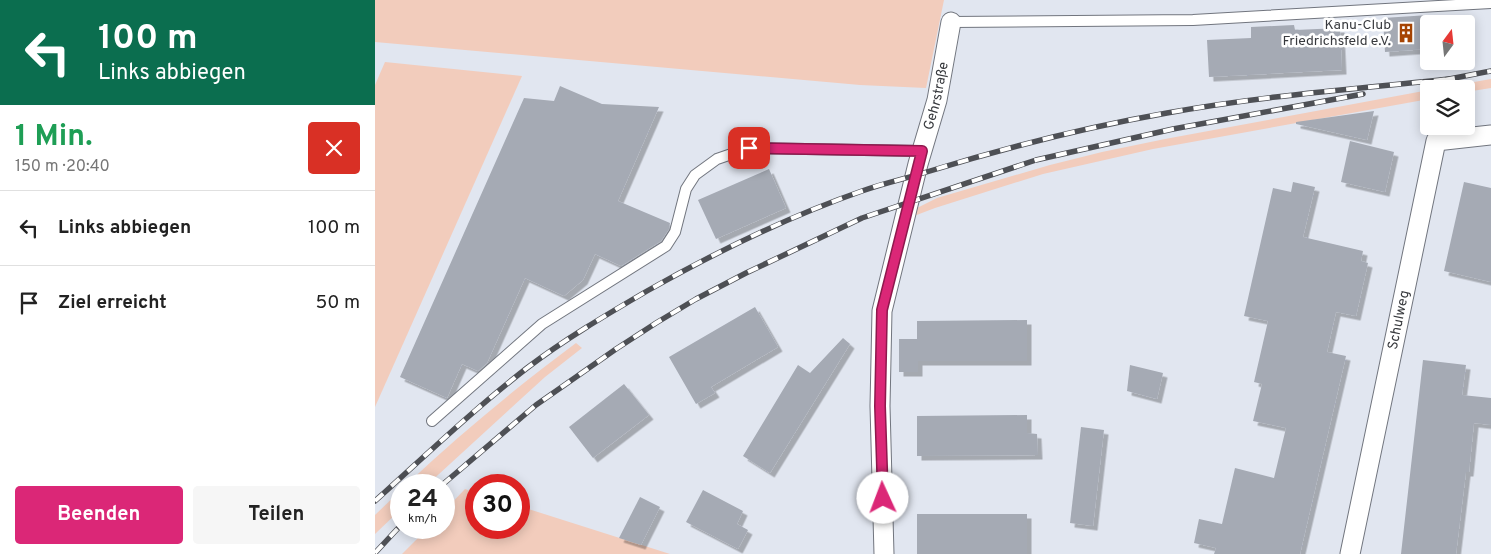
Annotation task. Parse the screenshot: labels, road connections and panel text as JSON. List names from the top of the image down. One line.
{"streets":{"street":["Gehrstraße","Schulweg"]},"places":{"building":["Kanu-Club Friedrichsfeld e.V."]},"north":"top","page":{"turn":["100 m","Links abbiegen"],"heading":["1 Min.","150 m · 20:40"],"list":[{"name":"Links abbiegen","value":"100 m"},{"name":"Ziel erreicht","value":"50 m"}],"speed":"24 km/h","limit":"30","buttons":["Beenden","Teilen"]}}
